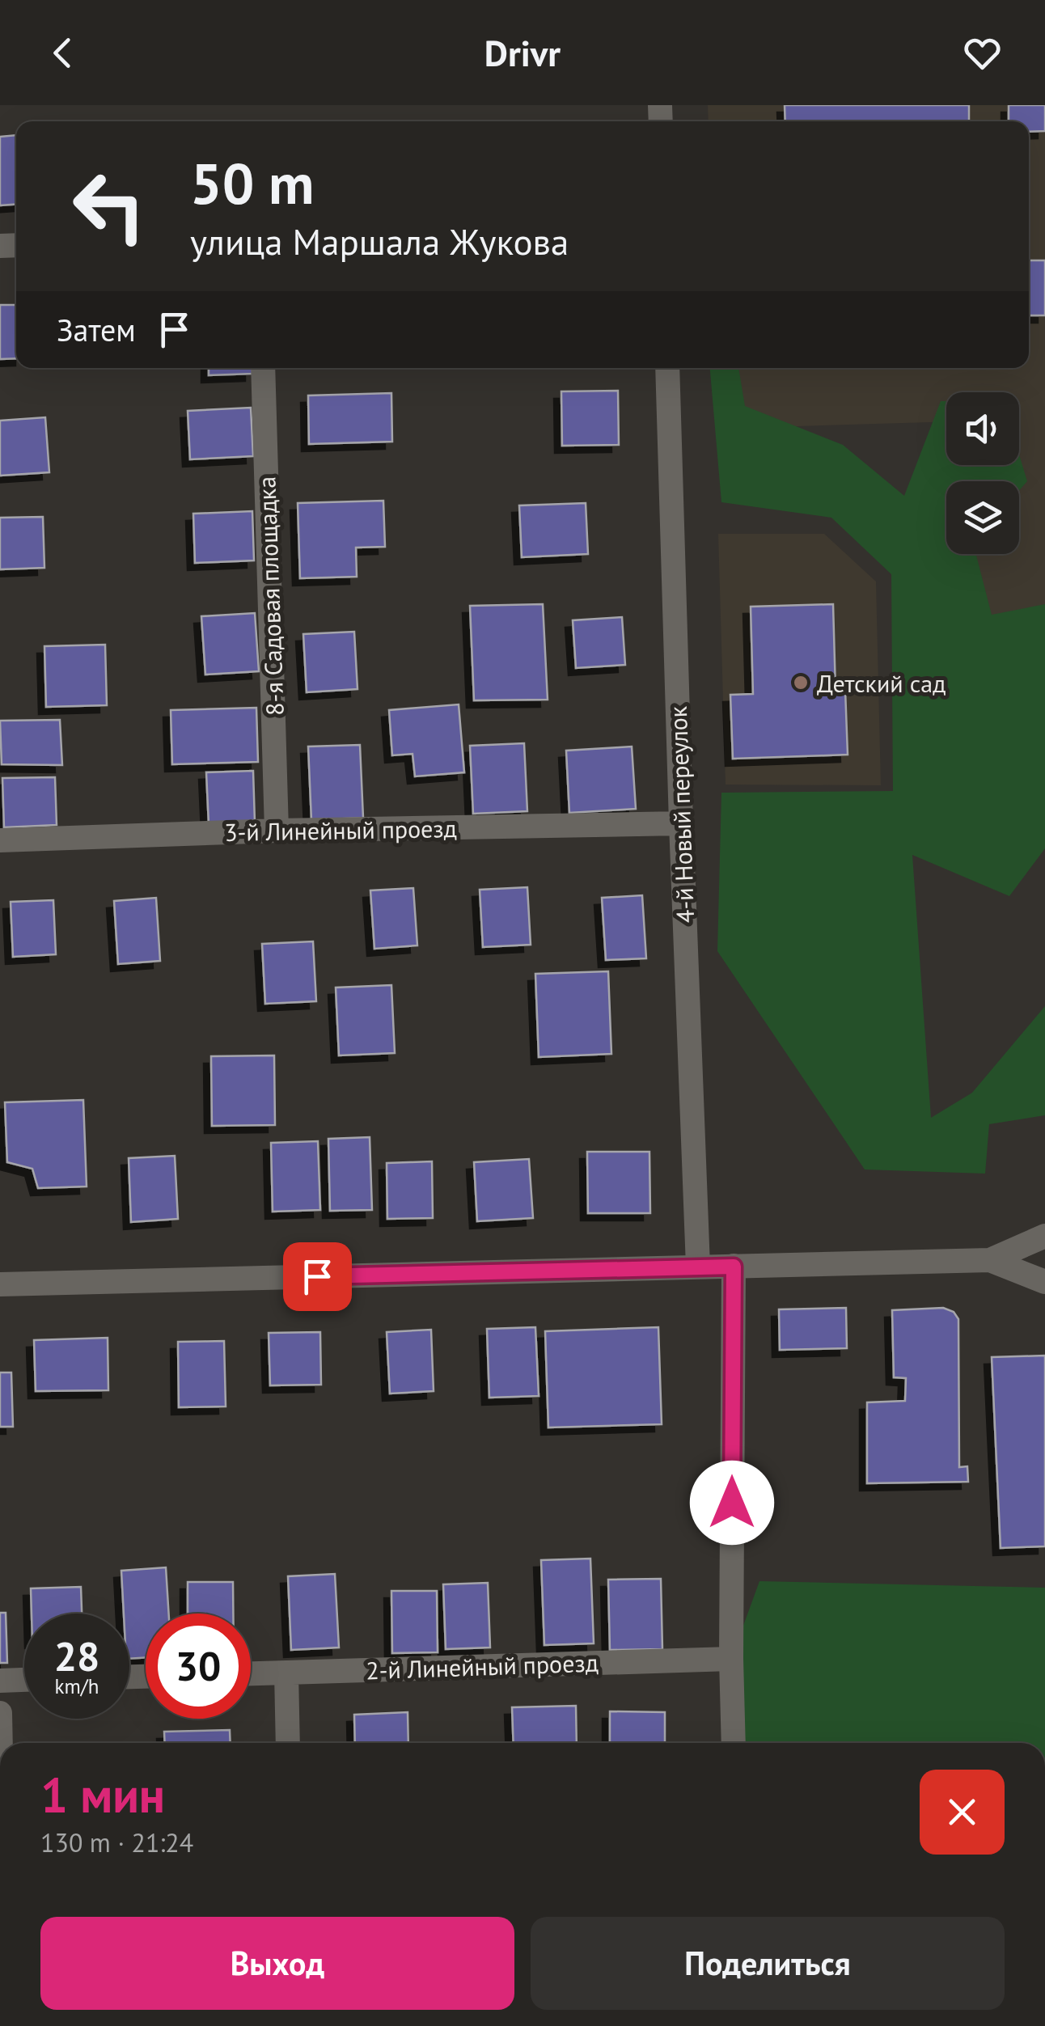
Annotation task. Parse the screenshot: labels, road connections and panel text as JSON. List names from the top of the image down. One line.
{"streets":{"street":["8-я Садовая площадка","4-й Новый переулок","3-й Линейный проезд","2-й Линейный проезд"]},"crossings":[["8-я Садовая площадка","3-й Линейный проезд"],["4-й Новый переулок","3-й Линейный проезд"]],"places":["Детский сад"],"page":{"header":"Drivr","turn":["50 m","улица Маршала Жукова"],"then":"Затем","speed":"28 km/h","limit":"30","heading":["1 мин","130 m · 21:24"],"buttons":["Выход","Поделиться"]}}
